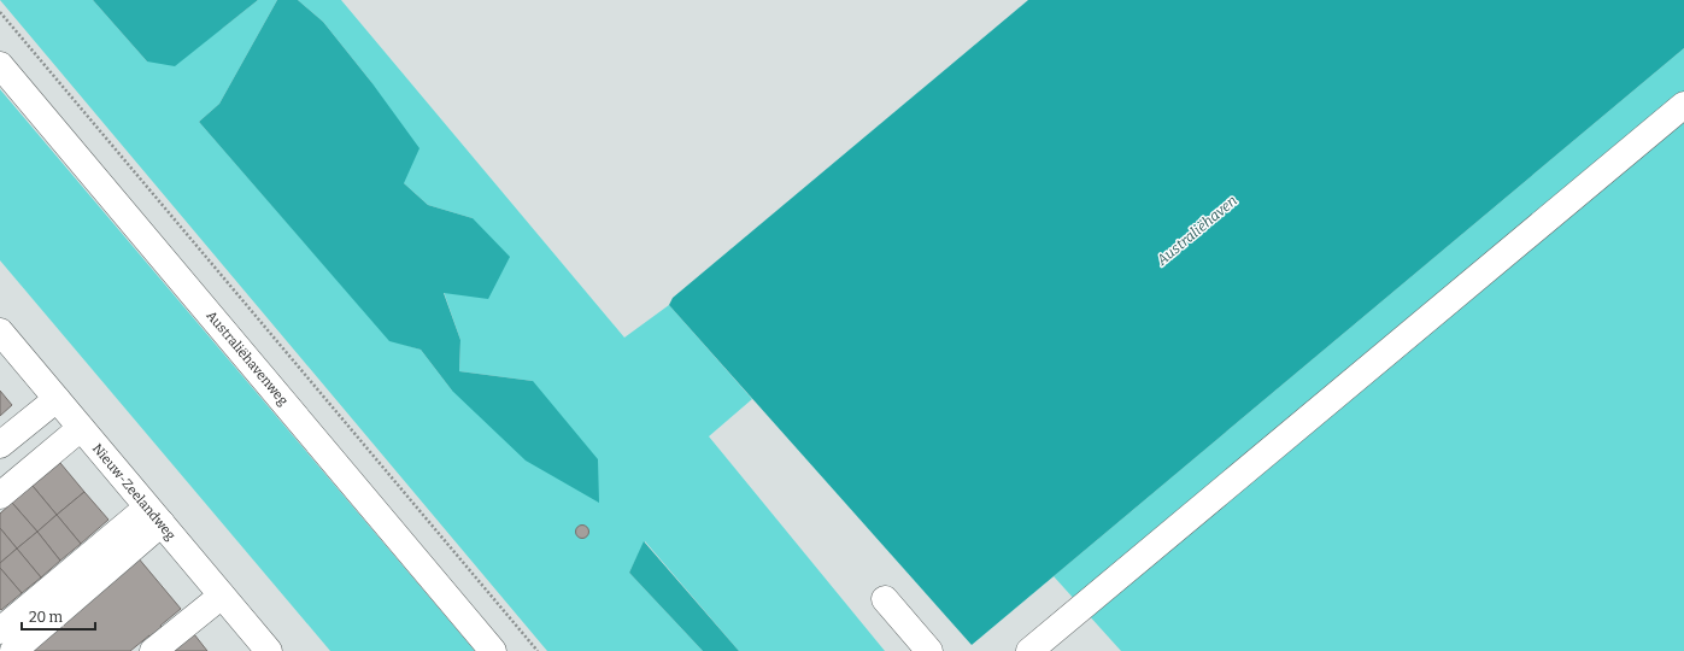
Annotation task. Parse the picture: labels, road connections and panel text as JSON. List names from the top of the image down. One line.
{"streets":{"street":["Australiëhavenweg","Nieuw-Zeelandweg"]},"water":["Australiëhaven"],"scale_bar":"20 m"}
